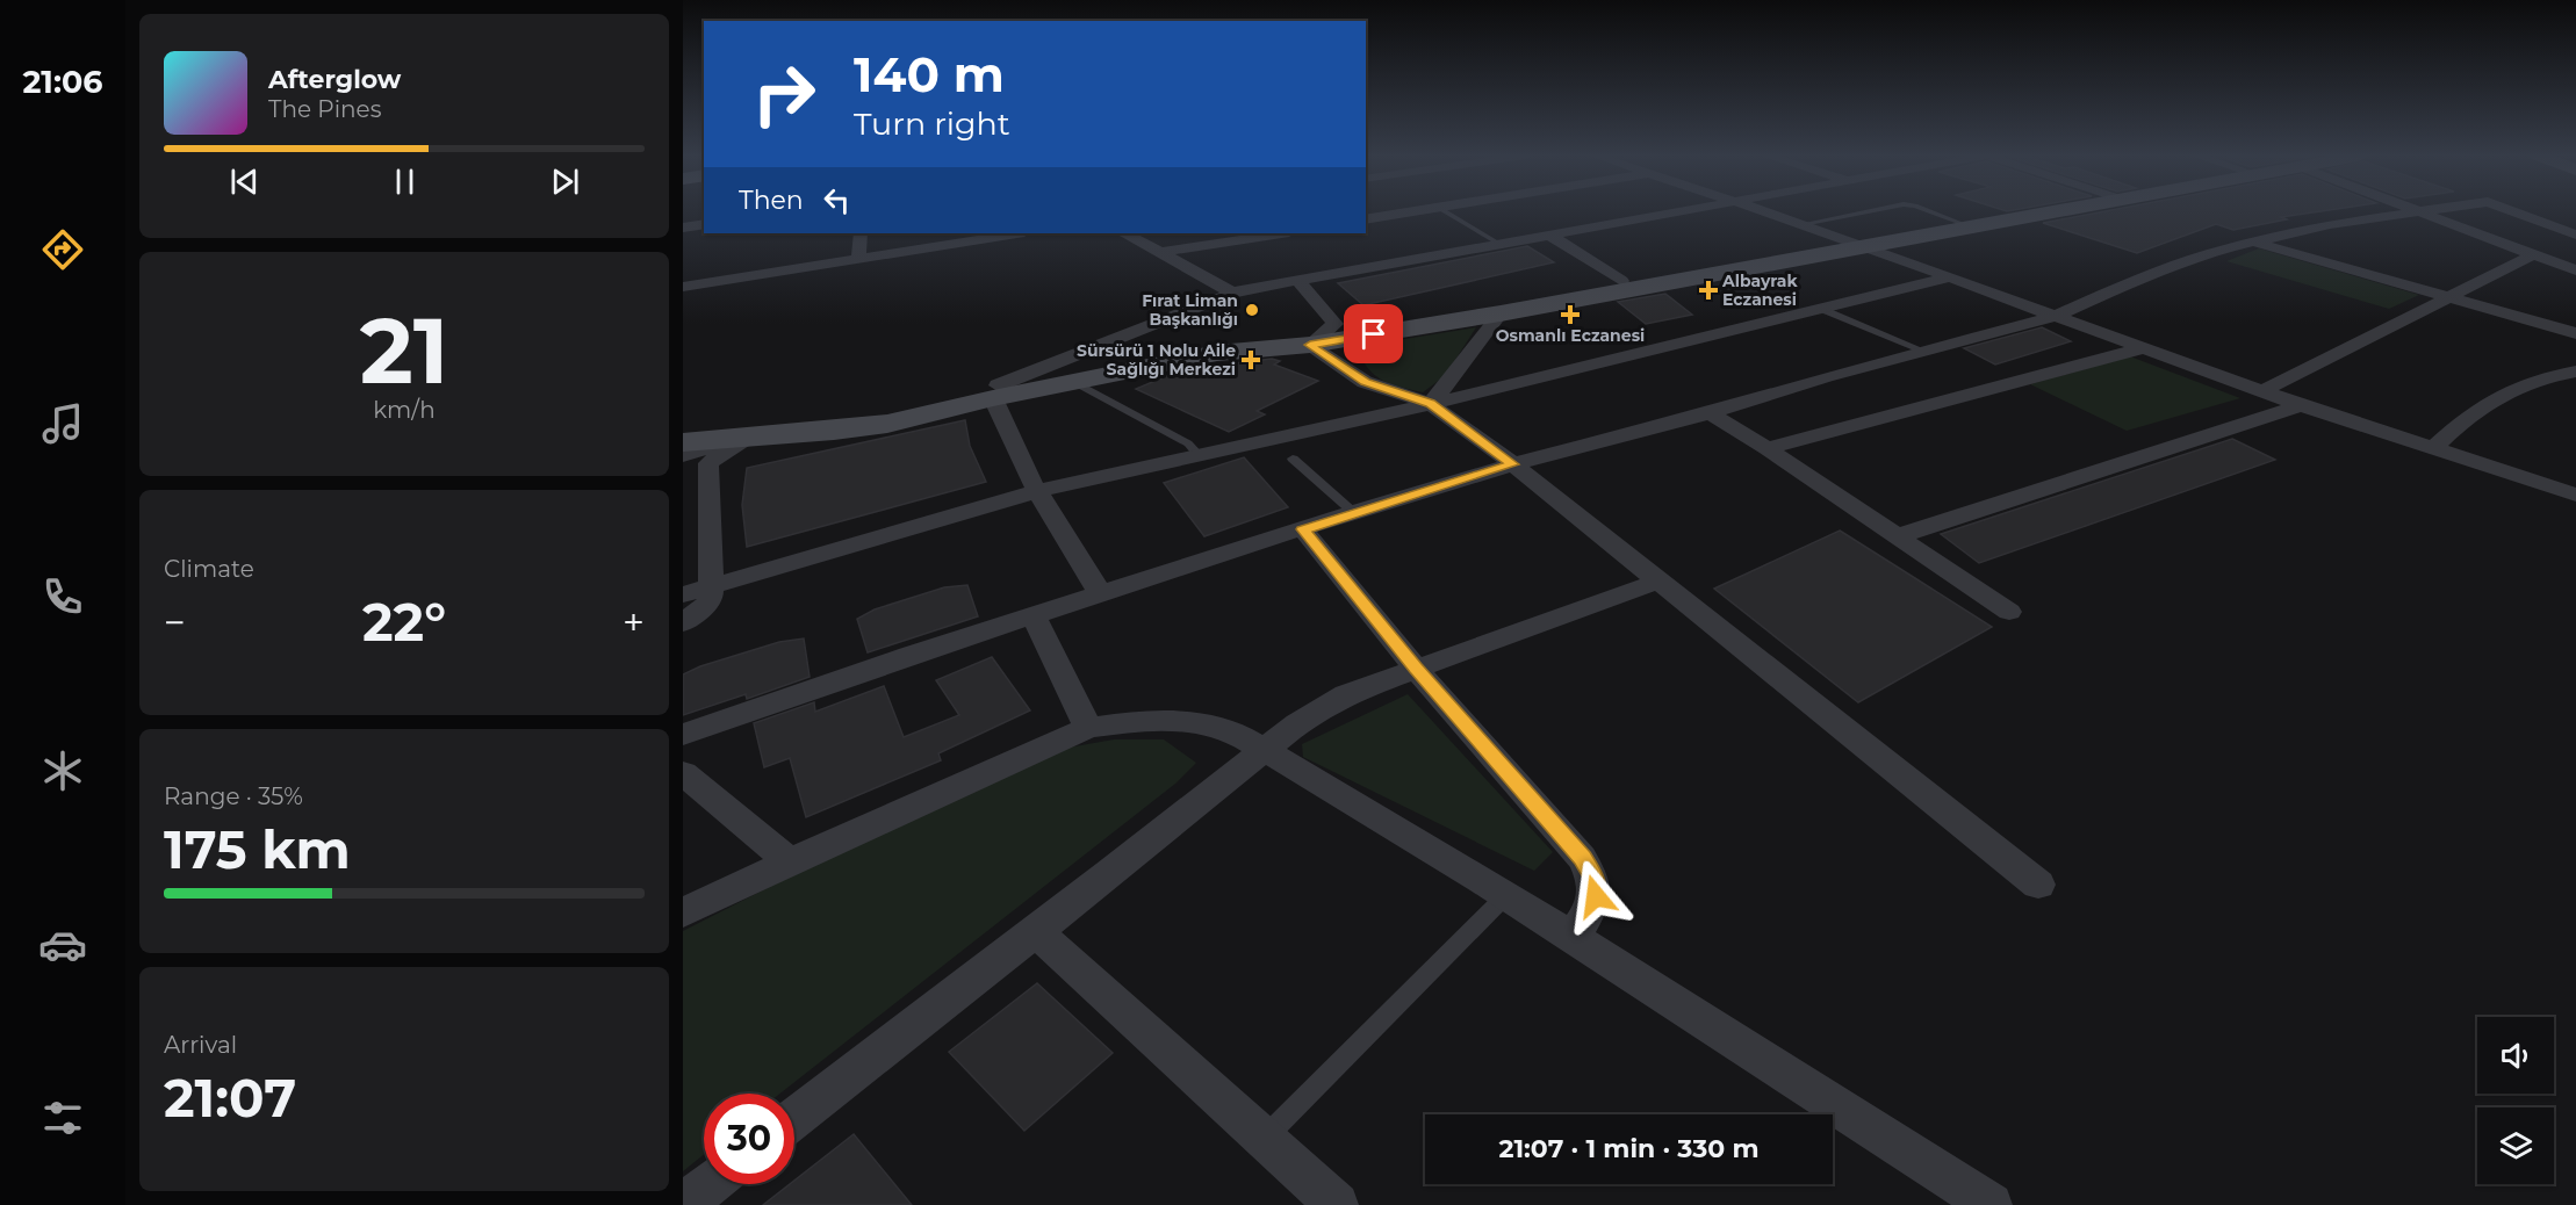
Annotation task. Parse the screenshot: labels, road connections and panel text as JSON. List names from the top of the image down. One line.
{"places":{"health":["Albayrak Eczanesi","Osmanlı Eczanesi","Sürsürü 1 Nolu Aile Sağlığı Merkezi"],"other":["Fırat Liman Başkanlığı"]},"page":{"tabs":"21:06","turn":["140 m","Turn right"],"song":["Afterglow","The Pines"],"then":"Then","tile":[["21","km/h"],"Climate",["Range · 35%","175 km"],["Arrival","21:07"]],"heat":["−","22°","+"],"limit":"30","trip":"21:07 · 1 min · 330 m"}}
